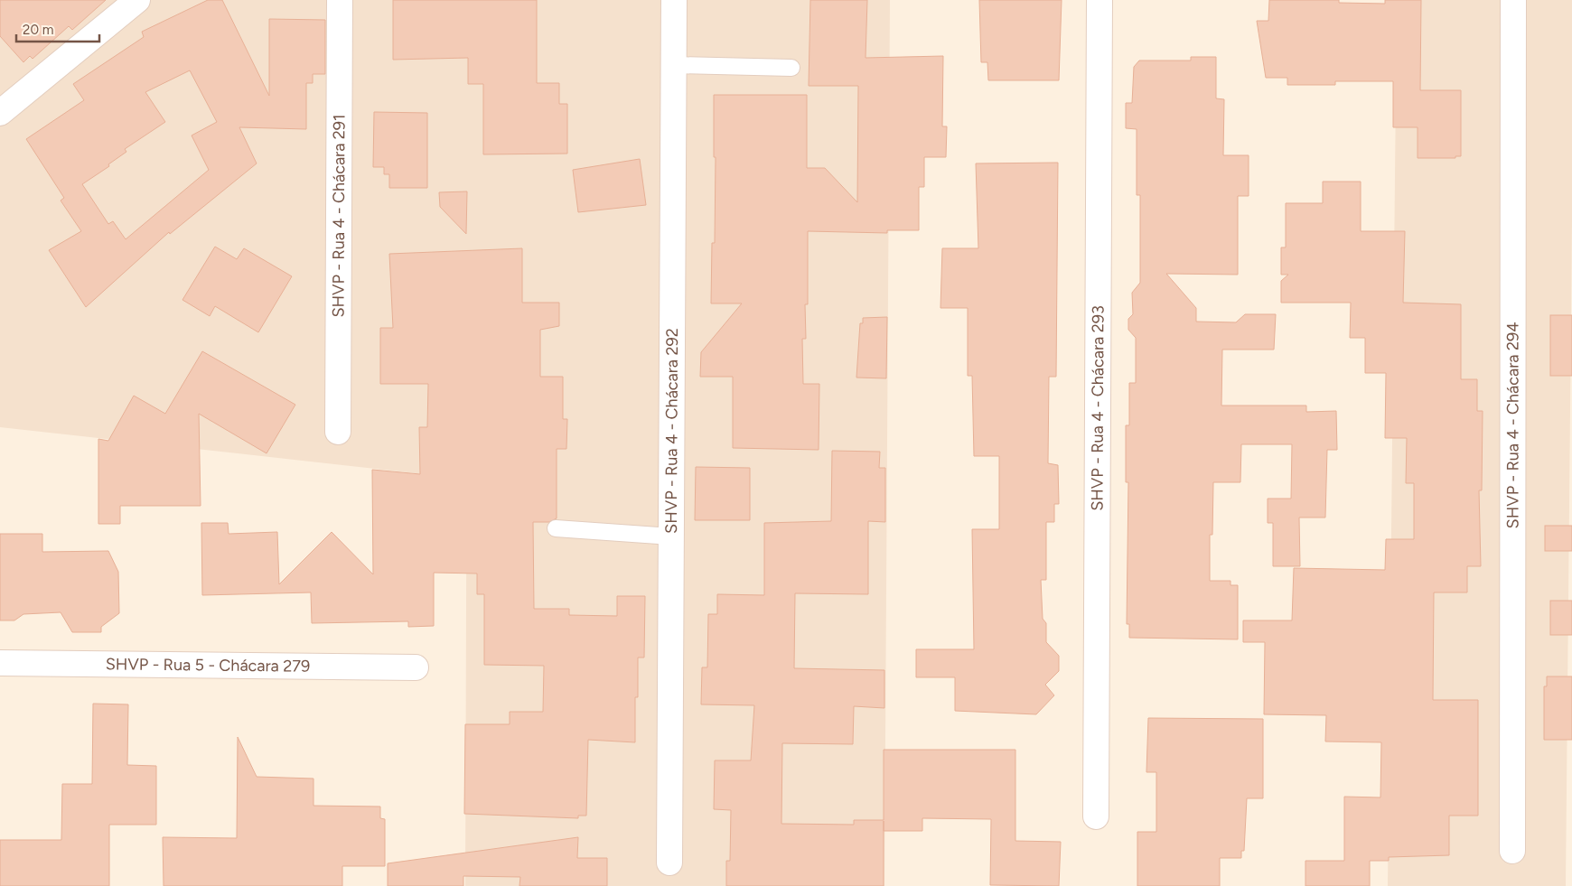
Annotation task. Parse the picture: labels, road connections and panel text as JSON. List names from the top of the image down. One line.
{"streets":{"street":["SHVP - Rua 4 - Chácara 291","SHVP - Rua 4 - Chácara 293","SHVP - Rua 4 - Chácara 294","SHVP - Rua 4 - Chácara 292","SHVP - Rua 5 - Chácara 279"]},"scale_bar":"20 m"}
